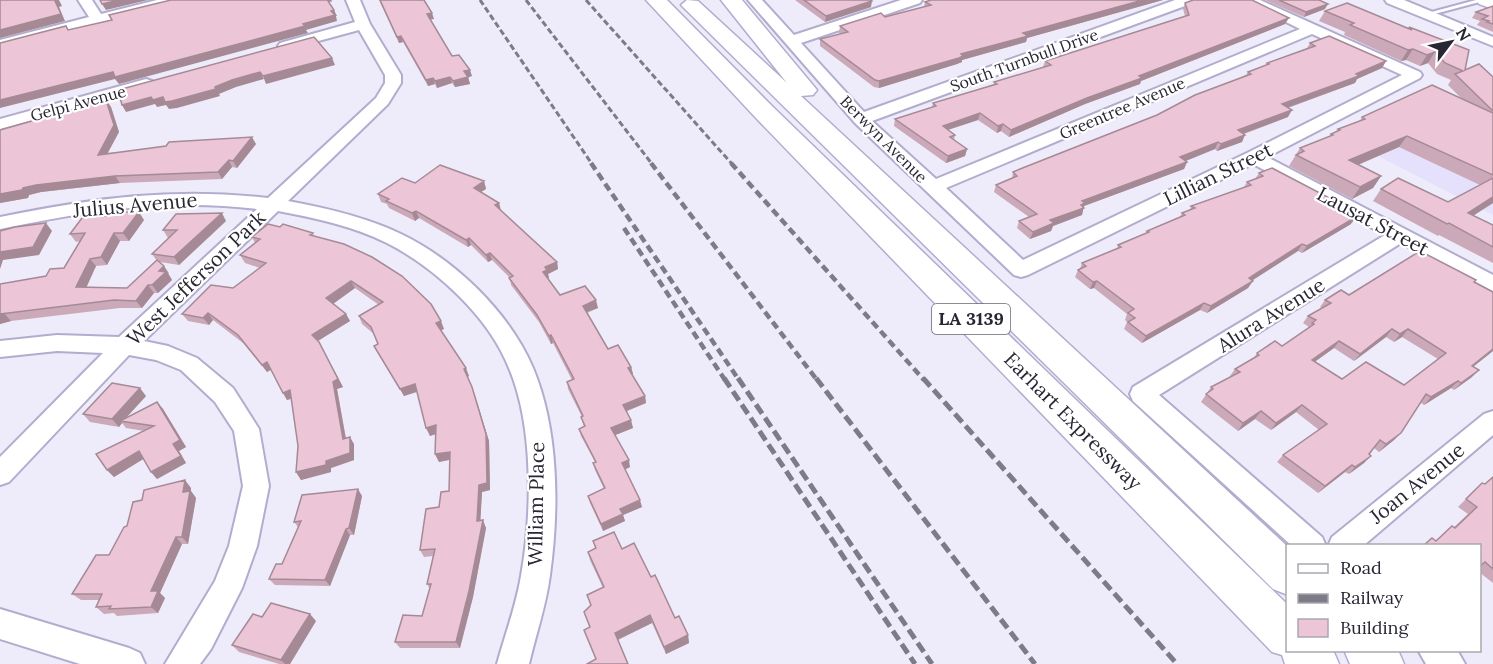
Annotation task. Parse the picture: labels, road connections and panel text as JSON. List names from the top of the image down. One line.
{"streets":{"highway":["LA 3139","Earhart Expressway"],"street":["South Turnbull Drive","Gelpi Avenue","Greentree Avenue","Berwyn Avenue","Lillian Street","Julius Avenue","Lausat Street","West Jefferson Park","Alura Avenue","Joan Avenue","William Place"]},"crossings":[["South Turnbull Drive","Berwyn Avenue"],["Greentree Avenue","Berwyn Avenue"],["Greentree Avenue","Lillian Street"],["Berwyn Avenue","Lillian Street"],["Lillian Street","Lausat Street"],["Julius Avenue","West Jefferson Park"],["Julius Avenue","William Place"],["Lausat Street","Alura Avenue"],["West Jefferson Park","William Place"]],"legend":["Road","Railway","Building"],"north":"top right"}
